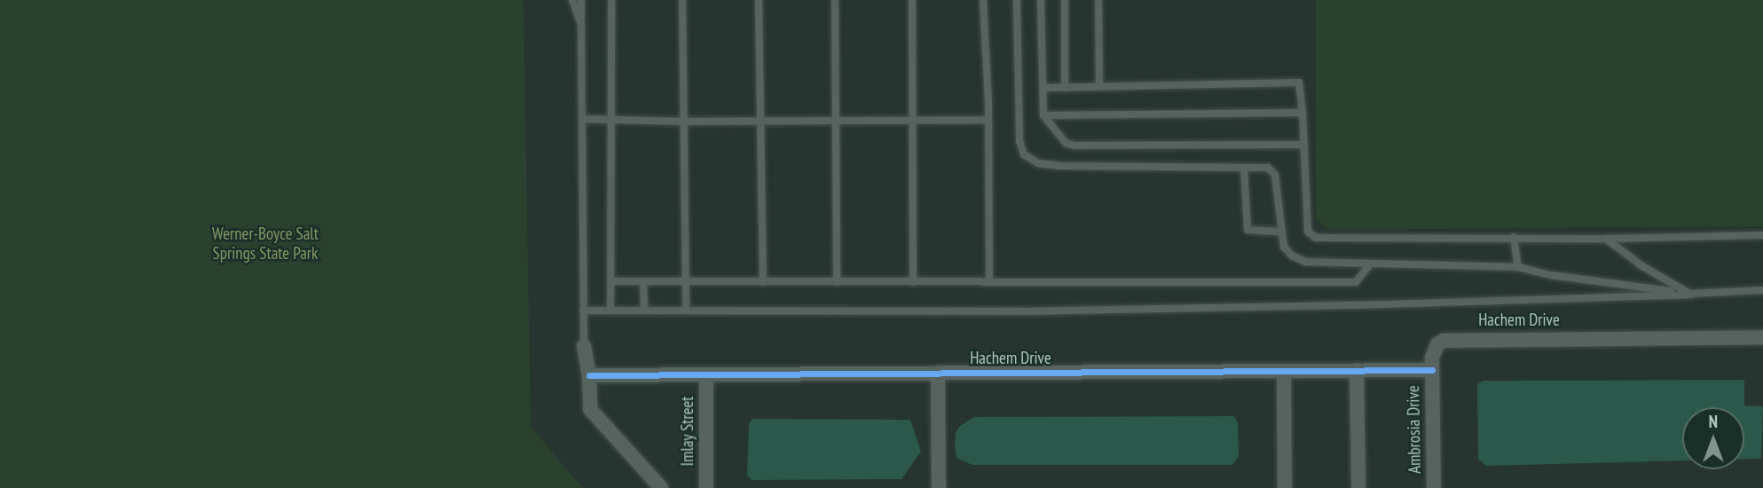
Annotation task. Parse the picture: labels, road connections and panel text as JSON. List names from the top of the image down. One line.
{"streets":{"street":["Hachem Drive","Ambrosia Drive","Imlay Street"]},"crossings":[["Hachem Drive","Ambrosia Drive"],["Hachem Drive","Imlay Street"]],"parks":["Werner-Boyce Salt Springs State Park"],"north":"top"}
